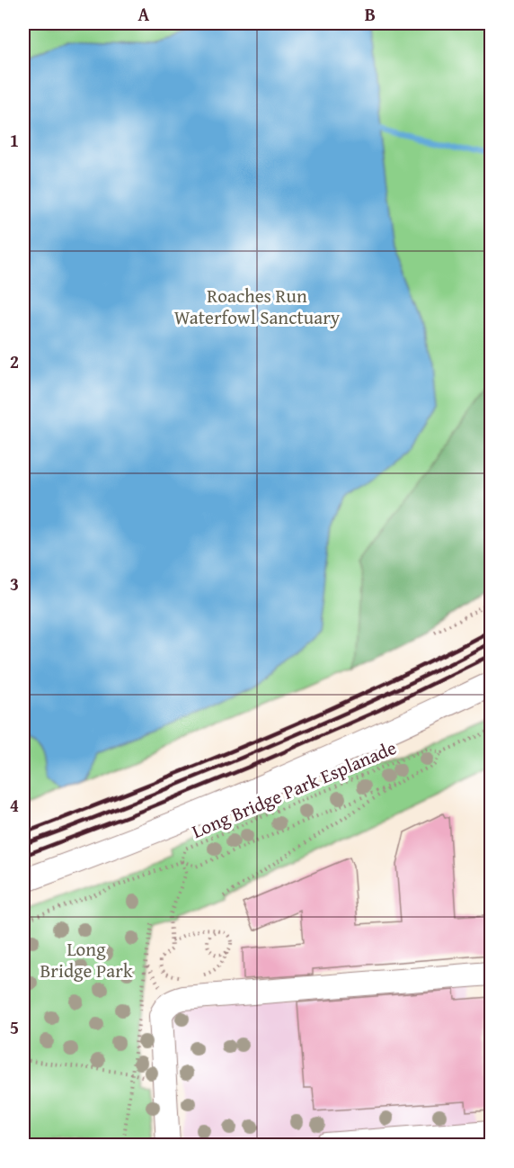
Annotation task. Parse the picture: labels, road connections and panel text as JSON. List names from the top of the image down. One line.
{"streets":{"path":["Long Bridge Park Esplanade"]},"parks":["Roaches Run Waterfowl Sanctuary","Long Bridge Park"],"grid":{"columns":["A","B"],"rows":["1","2","3","4","5"]}}
